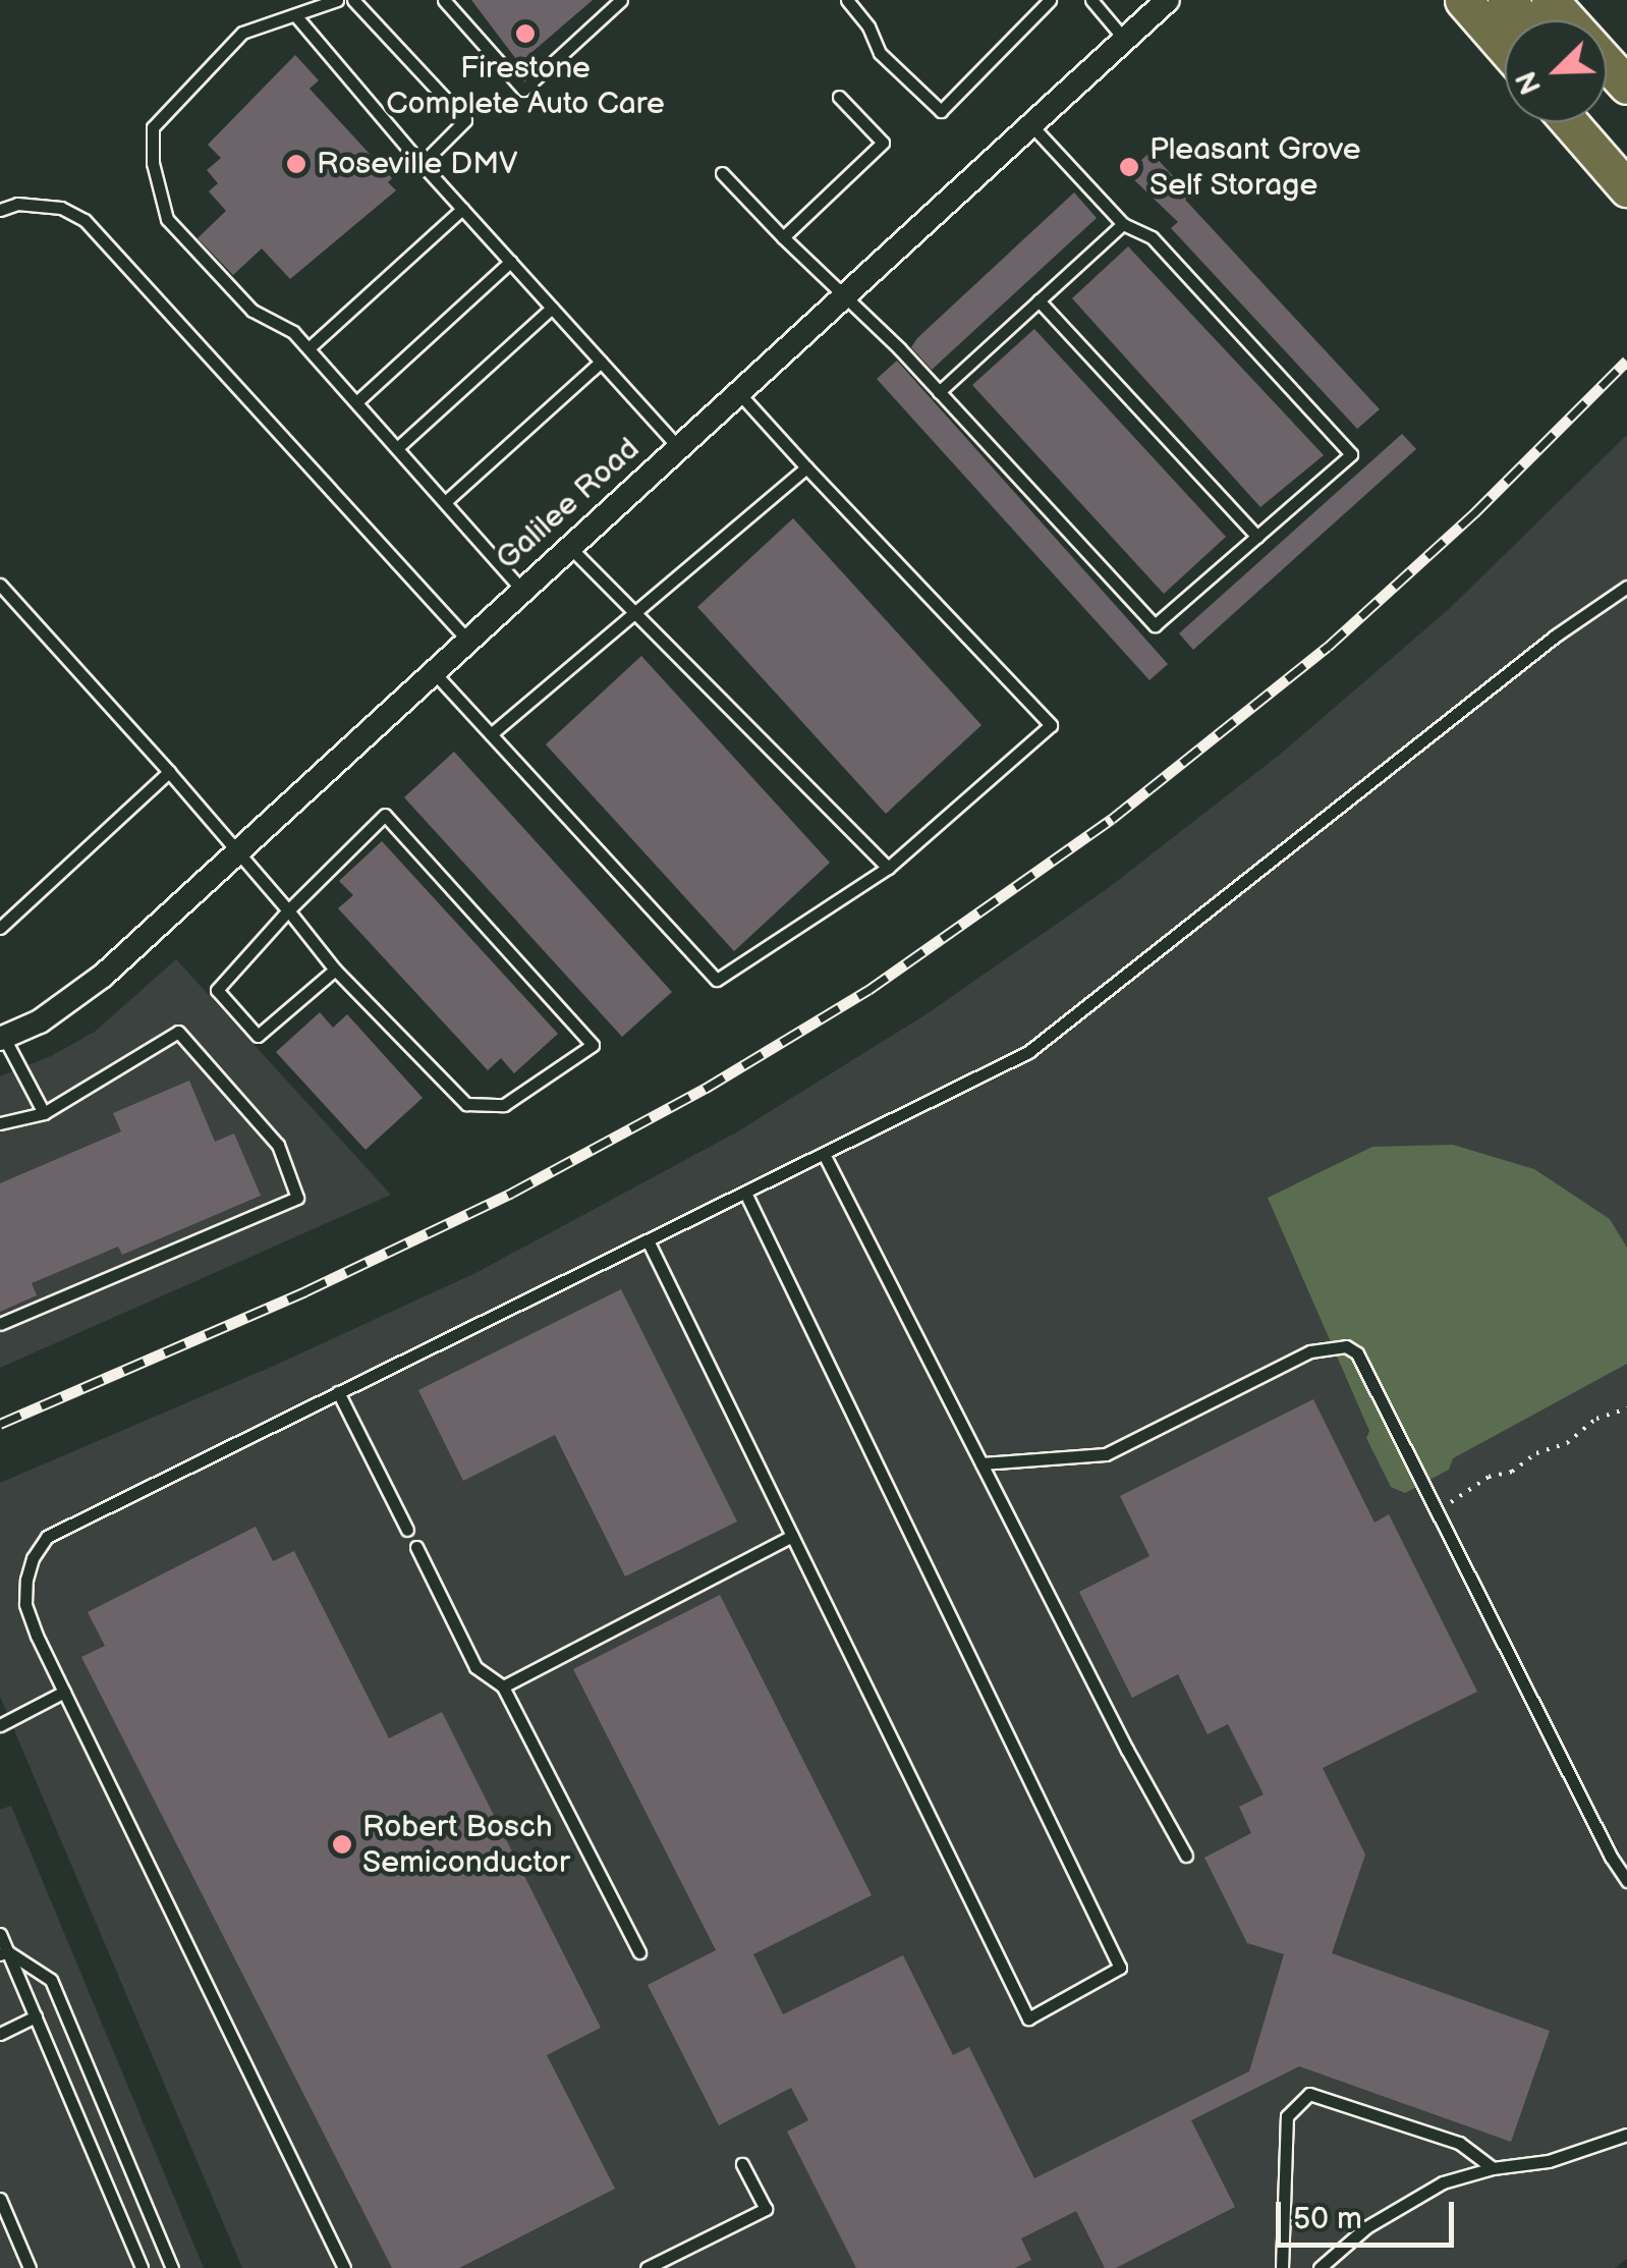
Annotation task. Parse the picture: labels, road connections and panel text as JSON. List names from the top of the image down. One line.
{"streets":{"street":["Galilee Road"]},"places":["Firestone Complete Auto Care","Roseville DMV","Pleasant Grove Self Storage","Robert Bosch Semiconductor"],"scale_bar":"50 m","north":"bottom left"}
